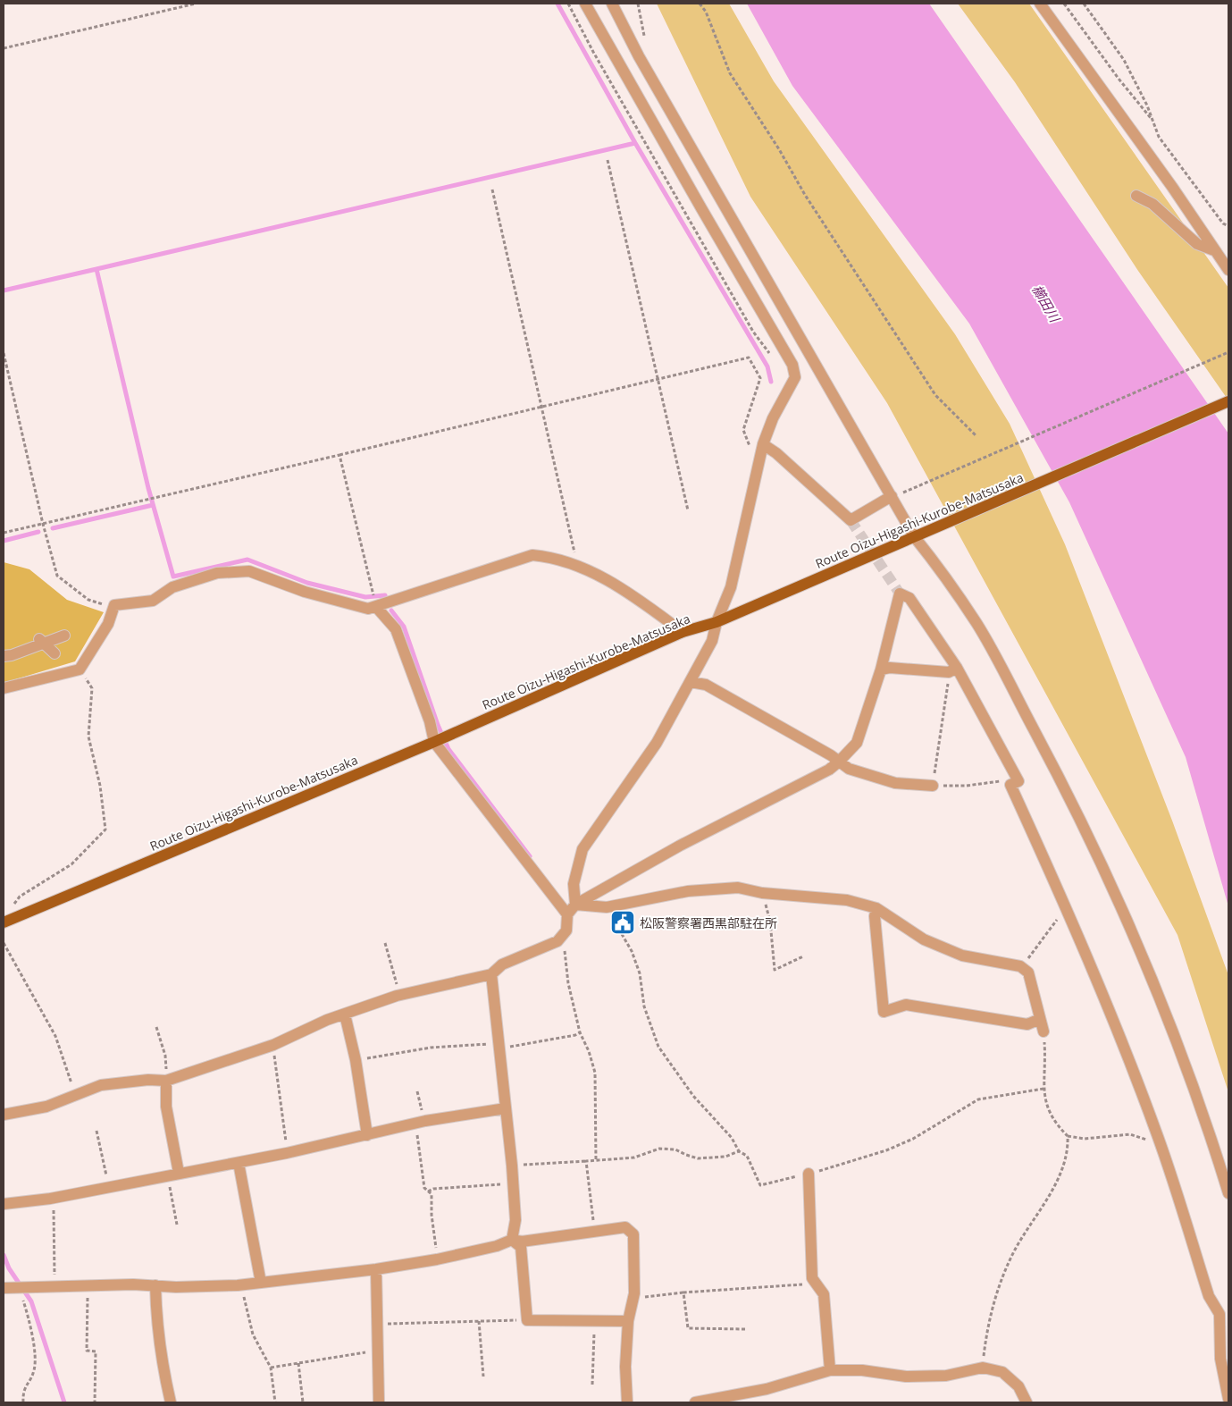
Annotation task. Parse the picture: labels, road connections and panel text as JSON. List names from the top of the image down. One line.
{"streets":{"main road":["Route Oizu-Higashi-Kurobe-Matsusaka"]},"water":["櫛田川"],"places":{"public building":["松阪警察署西黒部駐在所"]}}
